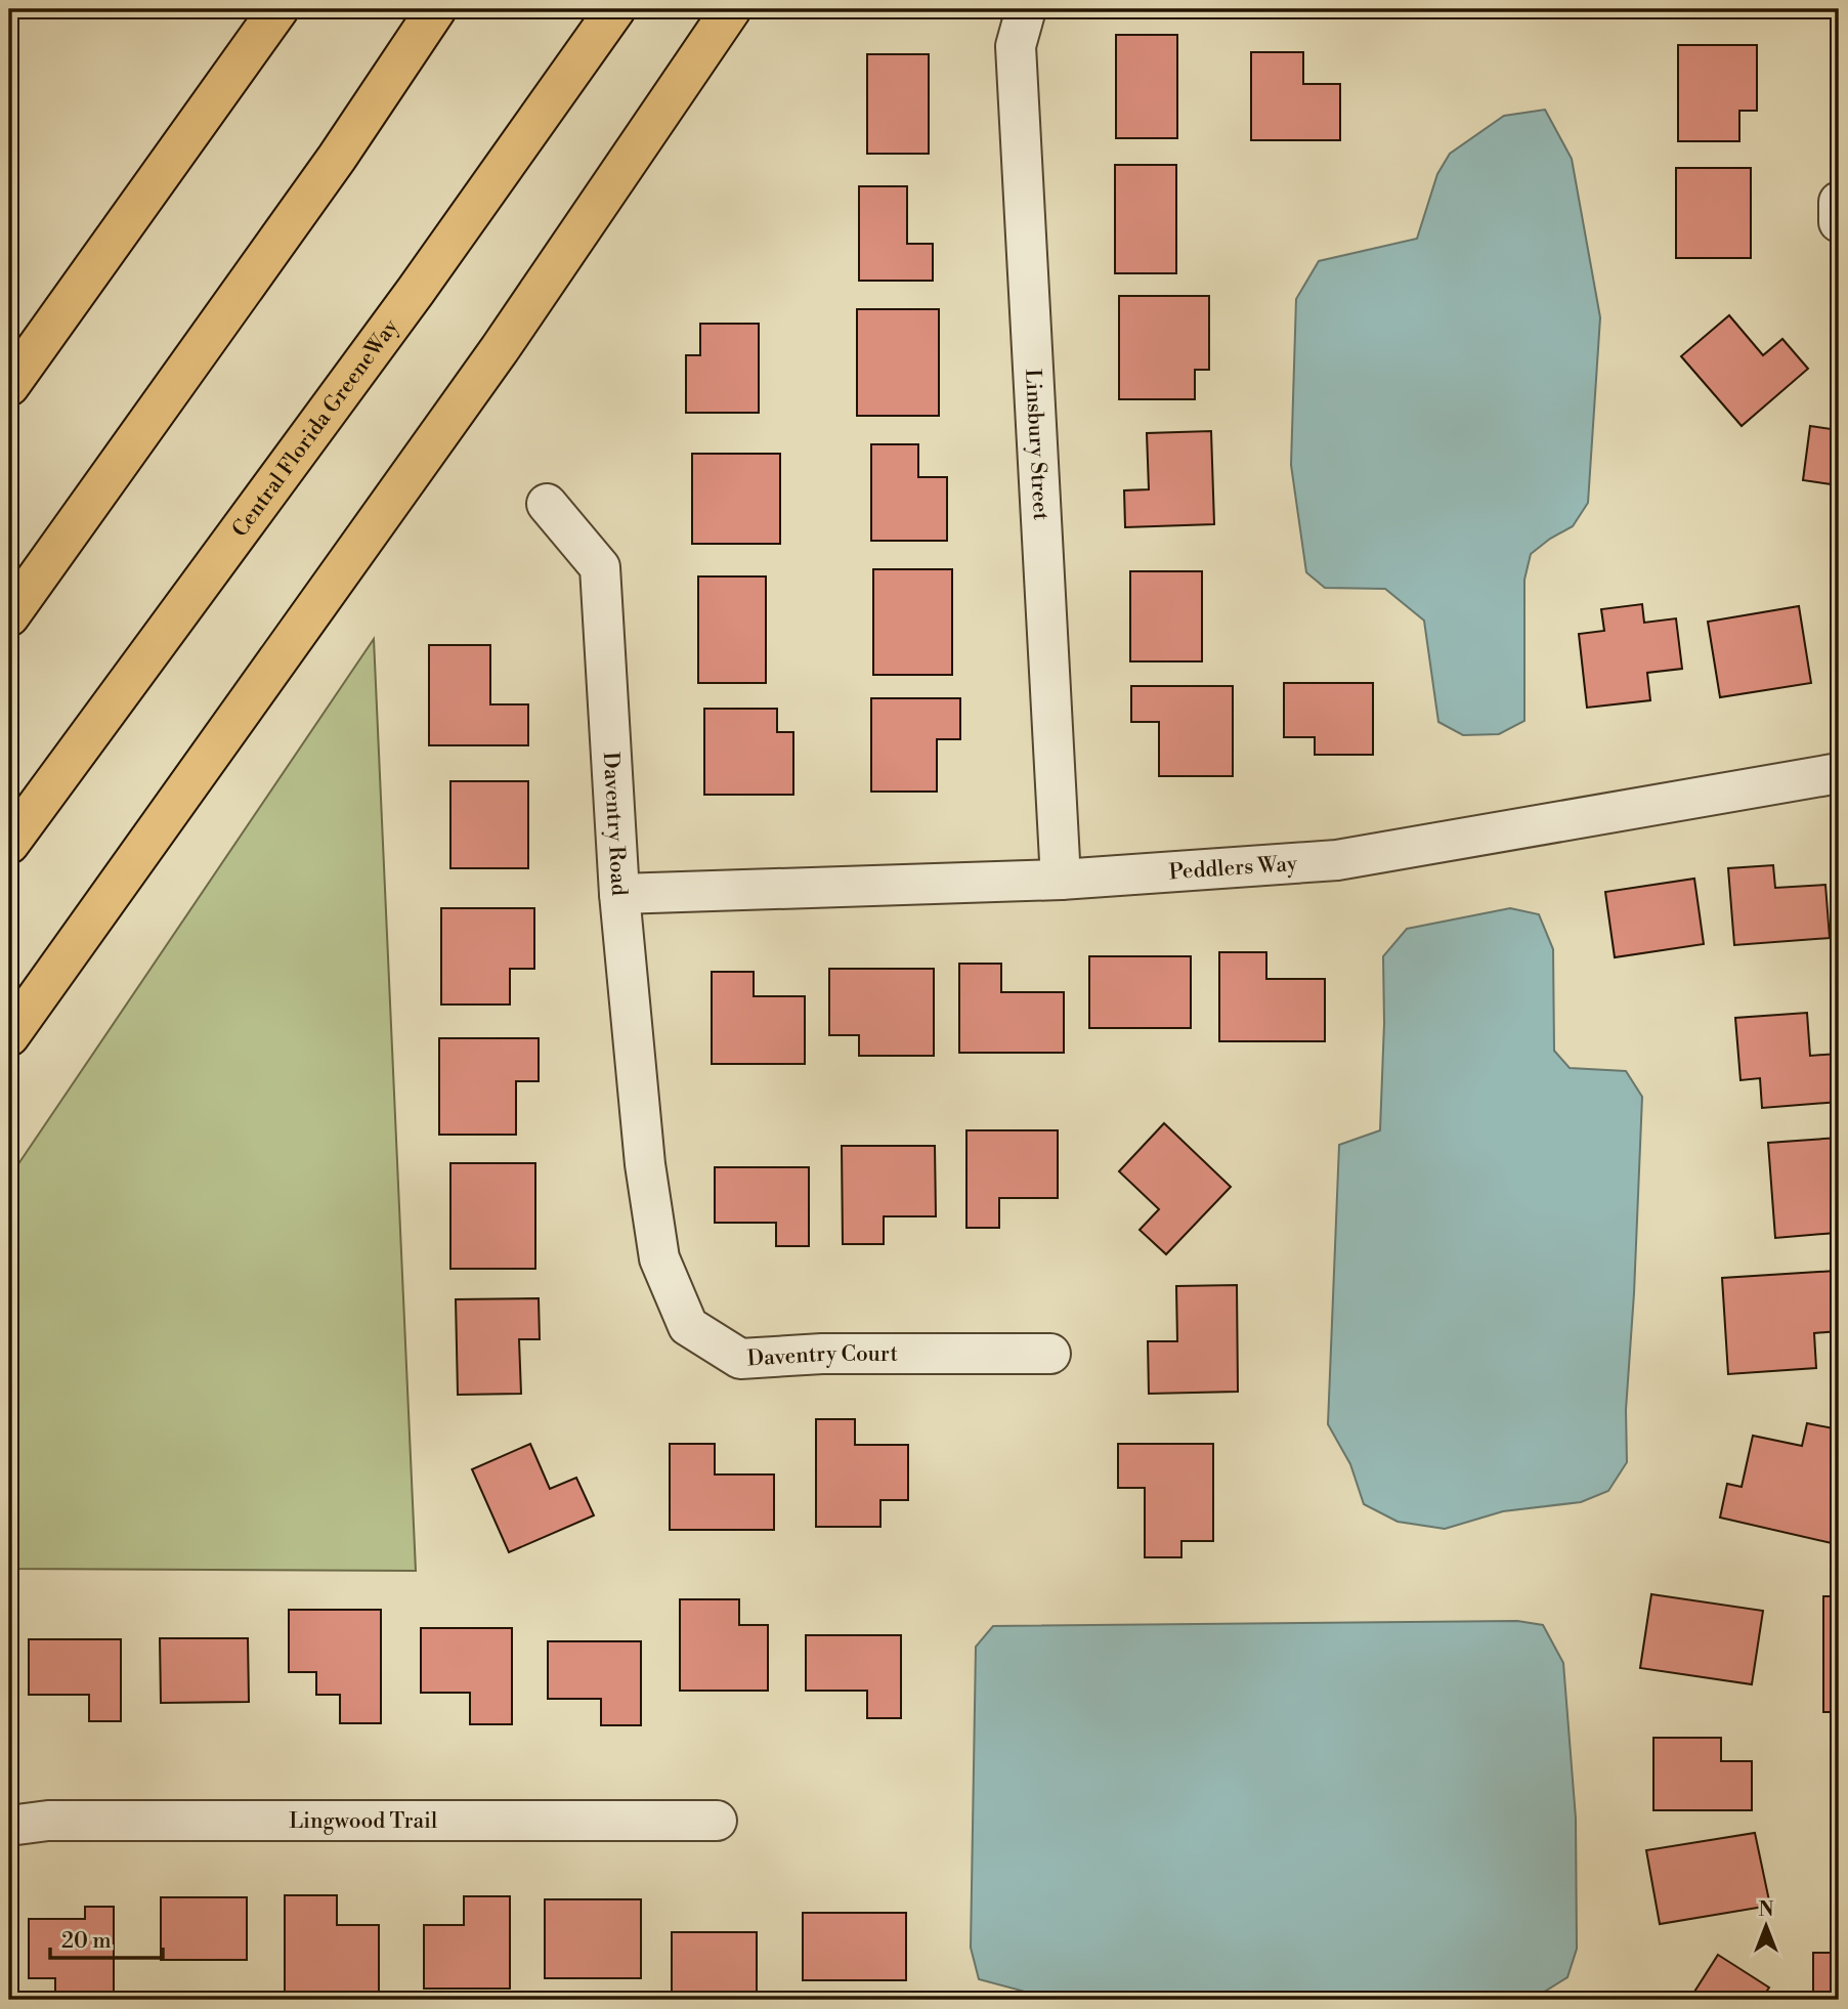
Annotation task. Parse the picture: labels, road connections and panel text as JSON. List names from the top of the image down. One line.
{"streets":{"highway":["Central Florida GreeneWay"],"street":["Linsbury Street","Daventry Road","Peddlers Way","Daventry Court","Lingwood Trail"]},"crossings":[["Linsbury Street","Peddlers Way"],["Daventry Road","Peddlers Way"],["Daventry Road","Daventry Court"]],"scale_bar":"20 m","north":"top"}
